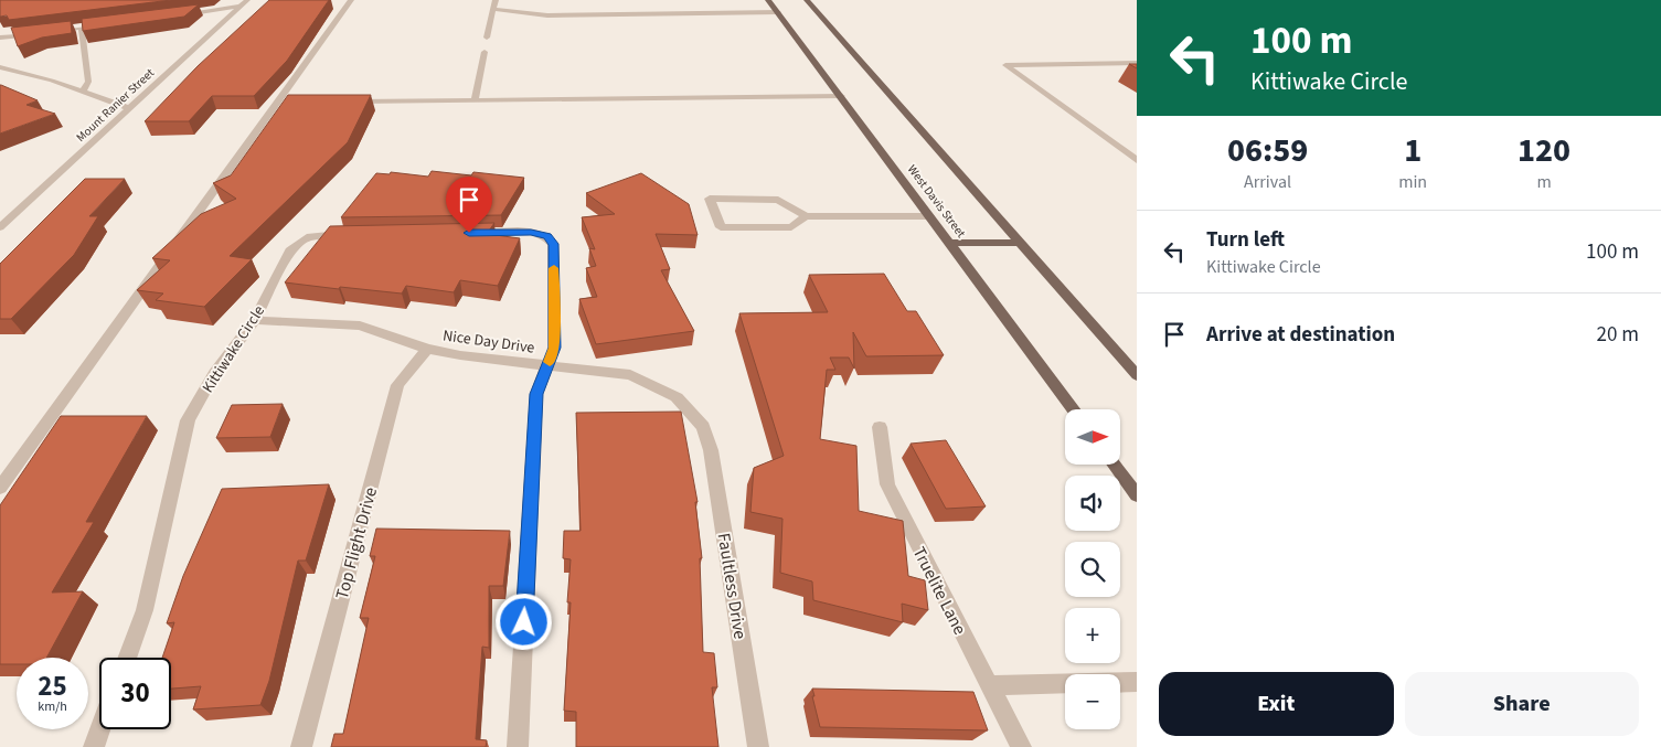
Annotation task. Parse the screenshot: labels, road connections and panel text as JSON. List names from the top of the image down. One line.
{"streets":{"main road":["West Davis Street"],"street":["Mount Ranier Street","Nice Day Drive","Kittiwake Circle","Top Flight Drive","Faultless Drive","Truelite Lane"]},"crossings":[["Nice Day Drive","Kittiwake Circle"],["Nice Day Drive","Top Flight Drive"],["Nice Day Drive","Faultless Drive"]],"north":"right","page":{"turn":["100 m","Kittiwake Circle"],"eta":["06:59","Arrival","1","min","120","m"],"list":[{"name":"Turn left","note":"Kittiwake Circle","value":"100 m"},{"name":"Arrive at destination","value":"20 m"}],"map_buttons":["+","−"],"speed":"25 km/h","limit":"30","buttons":["Exit","Share"]}}
